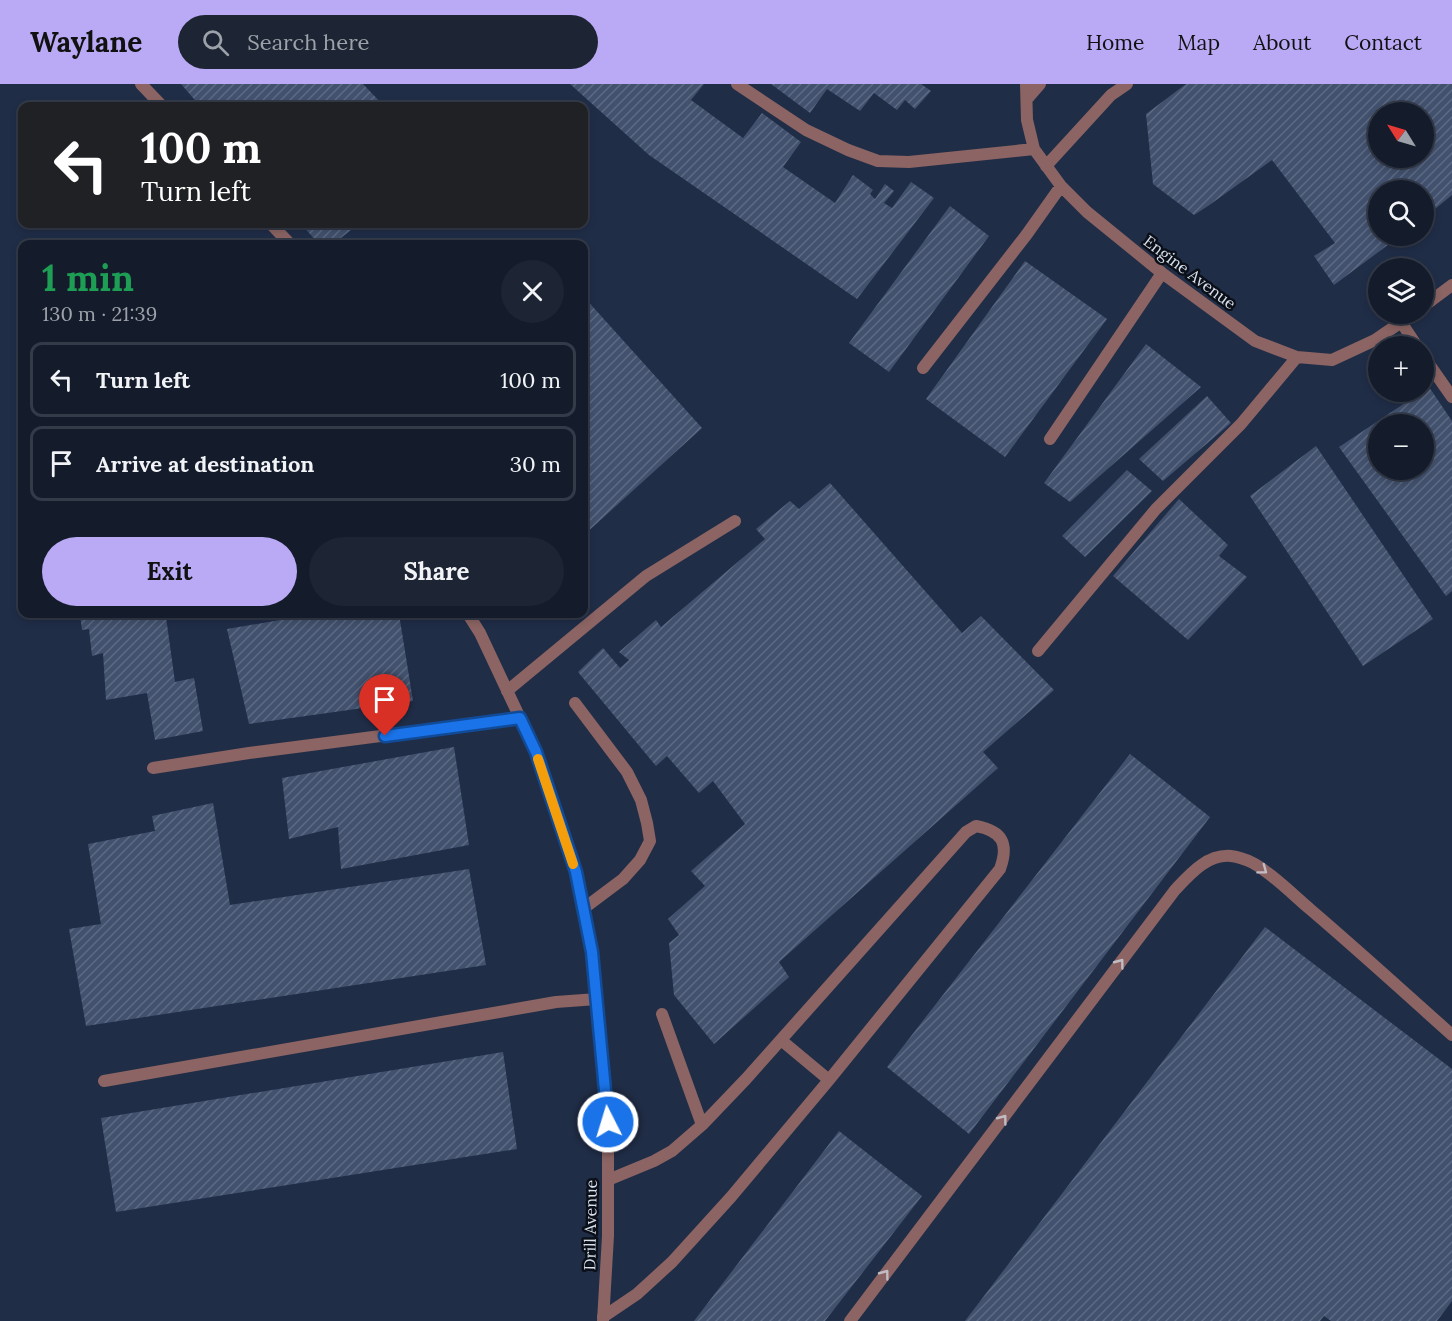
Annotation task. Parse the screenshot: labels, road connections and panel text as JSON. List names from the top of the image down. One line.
{"streets":{"street":["Engine Avenue","Drill Avenue"]},"north":"top left","page":{"header":"Waylane","search":"Search here","nav":["Home","Map","About","Contact"],"map_buttons":["+","−"],"turn":["100 m","Turn left"],"heading":["1 min","130 m · 21:39"],"list":[{"name":"Turn left","value":"100 m"},{"name":"Arrive at destination","value":"30 m"}],"buttons":["Exit","Share"]}}
